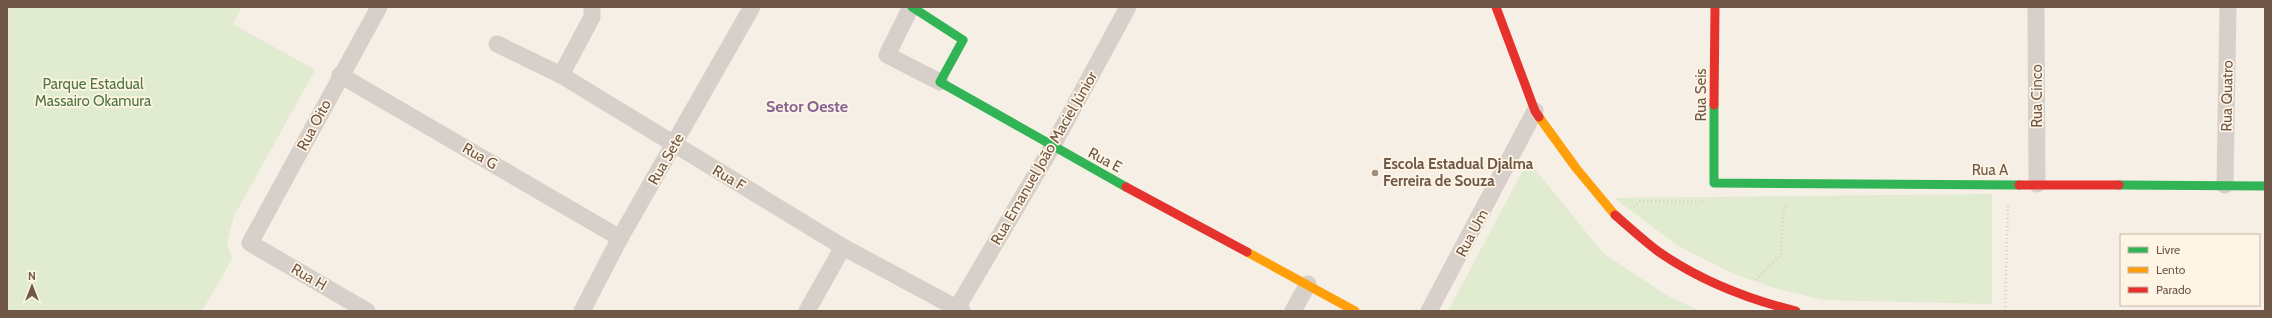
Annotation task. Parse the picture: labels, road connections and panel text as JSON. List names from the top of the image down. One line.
{"streets":{"street":["Rua Seis","Rua Cinco","Rua Quatro","Rua Oito","Rua G","Rua Emanuel João Maciel Júnior","Rua Sete","Rua E","Rua A","Rua F","Rua Um","Rua H"]},"crossings":[["Rua Seis","Rua A"],["Rua Cinco","Rua A"],["Rua Quatro","Rua A"],["Rua Oito","Rua G"],["Rua Oito","Rua H"],["Rua G","Rua Sete"],["Rua Emanuel João Maciel Júnior","Rua E"],["Rua Emanuel João Maciel Júnior","Rua F"],["Rua Sete","Rua F"]],"districts":["Setor Oeste"],"parks":["Parque Estadual Massairo Okamura"],"places":["Escola Estadual Djalma Ferreira de Souza"],"legend":["Livre","Lento","Parado"],"north":"top"}
